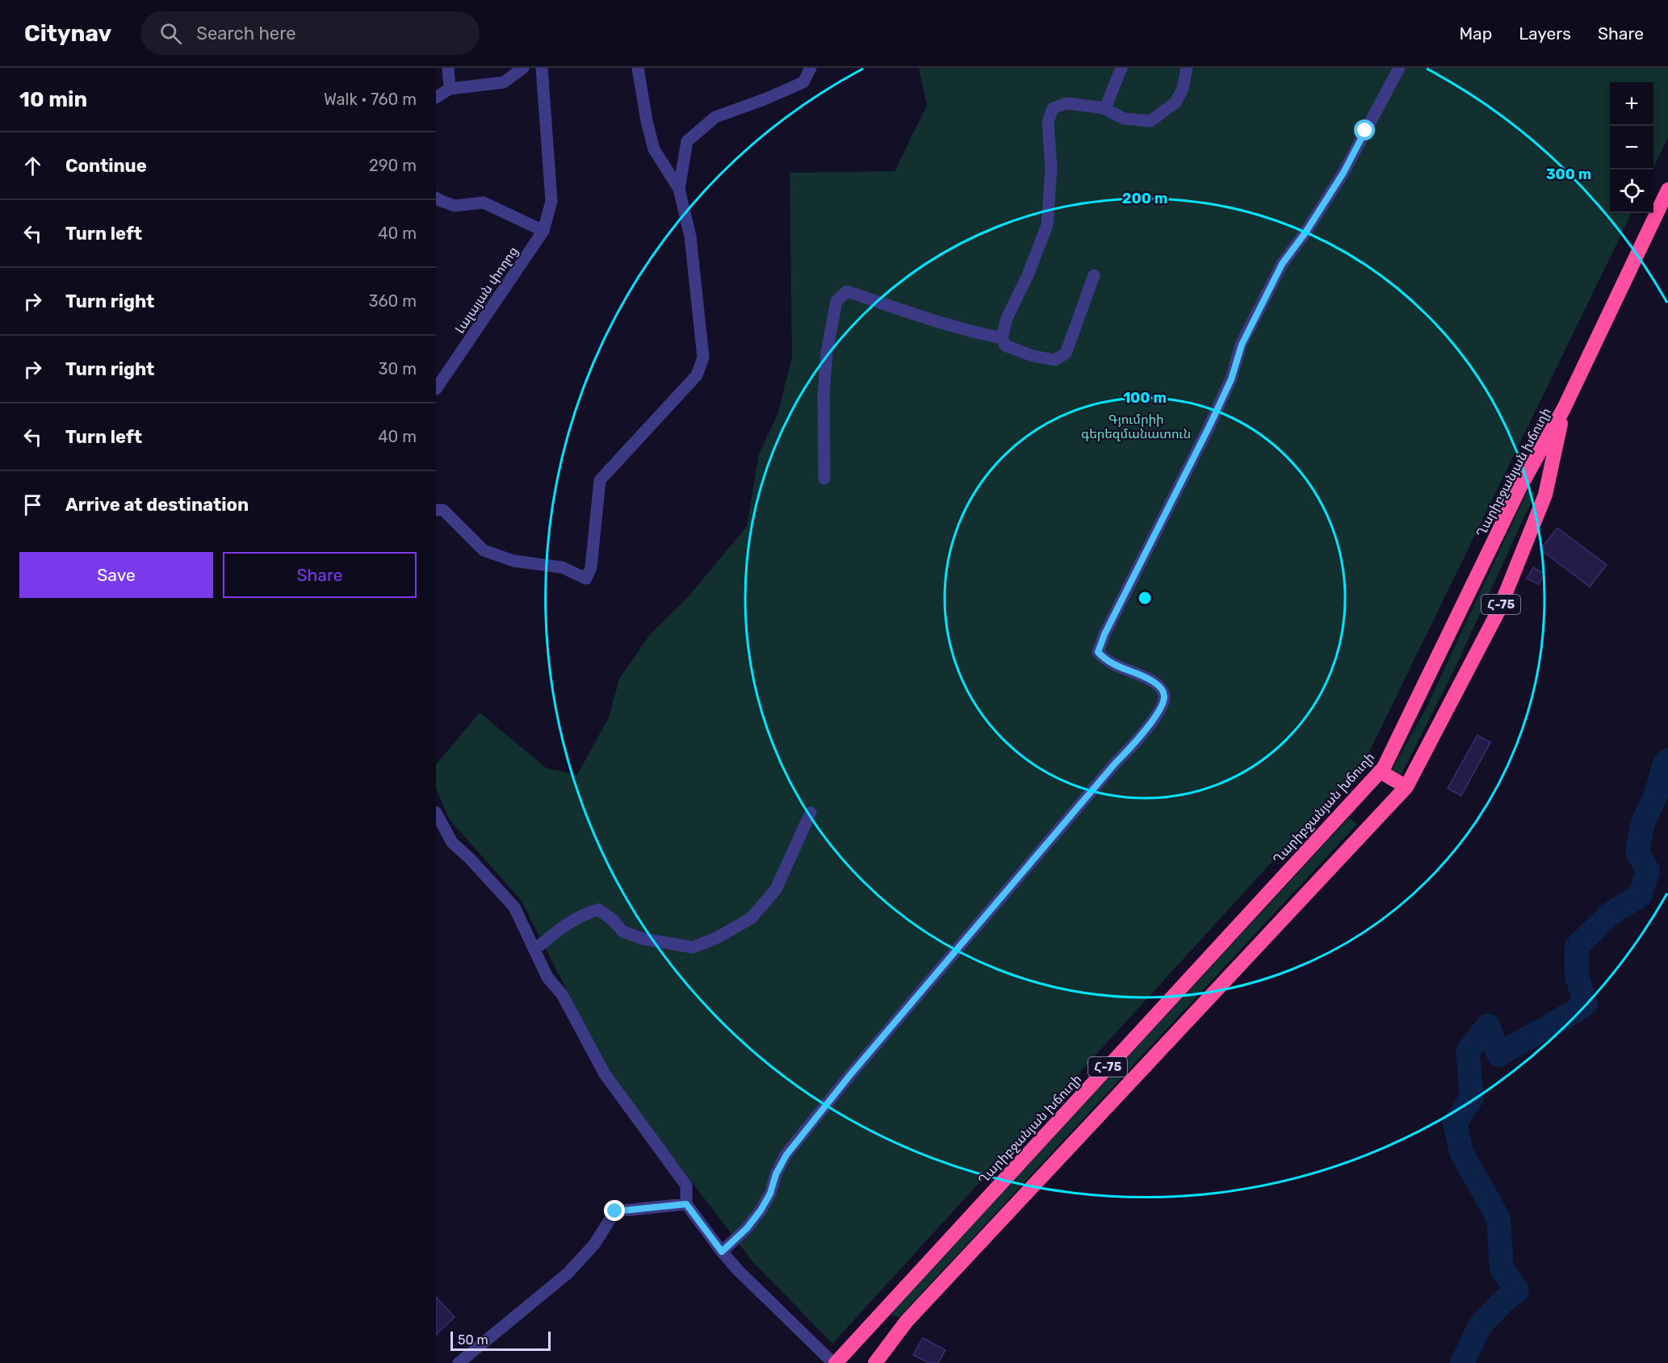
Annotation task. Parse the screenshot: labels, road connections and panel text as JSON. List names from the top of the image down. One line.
{"streets":{"highway":["Ղարիբջանյան խճուղի","Հ-75"],"street":["Լալայան փողոց"]},"crossings":[["Ղարիբջանյան խճուղի","Հ-75"]],"parks":["Գյումրիի գերեզմանատուն"],"scale_bar":"50 m","page":{"header":"Citynav","search":"Search here","nav":["Map","Layers","Share"],"heading":["10 min","Walk · 760 m"],"map_buttons":["+","−"],"list":[["Continue","290 m"],["Turn left","40 m"],["Turn right","360 m"],["Turn right","30 m"],["Turn left","40 m"],"Arrive at destination"],"buttons":["Save","Share"],"scale":"50 m"},"rings":["300 m","200 m","100 m"]}
